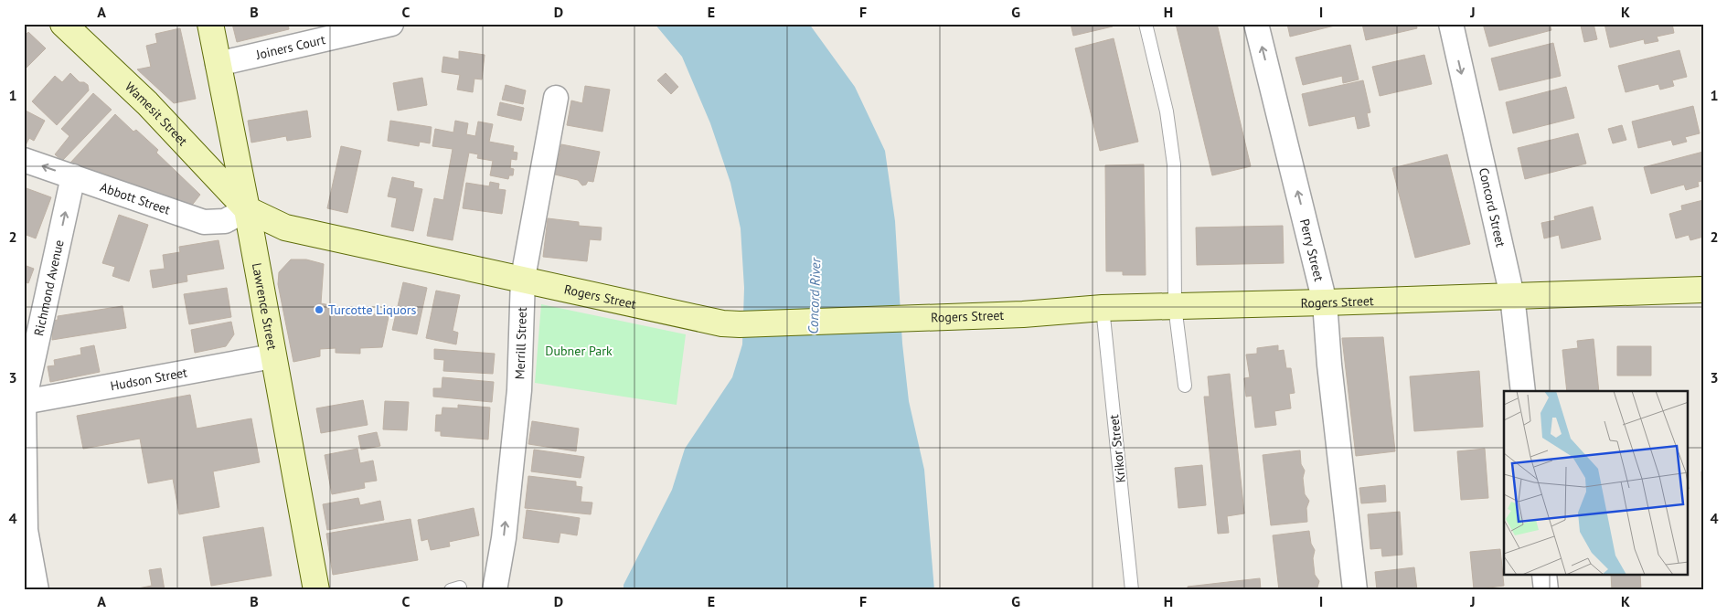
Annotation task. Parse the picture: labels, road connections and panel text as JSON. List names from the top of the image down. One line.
{"streets":{"street":["Joiners Court","Wamesit Street","Abbott Street","Concord Street","Perry Street","Richmond Avenue","Rogers Street","Lawrence Street","Merrill Street","Hudson Street"],"lane":["Krikor Street"]},"crossings":[["Joiners Court","Lawrence Street"],["Wamesit Street","Abbott Street"],["Wamesit Street","Rogers Street"],["Wamesit Street","Lawrence Street"],["Abbott Street","Richmond Avenue"],["Abbott Street","Rogers Street"],["Abbott Street","Lawrence Street"],["Concord Street","Rogers Street"],["Perry Street","Rogers Street"],["Richmond Avenue","Hudson Street"],["Rogers Street","Lawrence Street"],["Rogers Street","Merrill Street"],["Rogers Street","Krikor Street"],["Lawrence Street","Hudson Street"]],"one_way":["Concord Street","Perry Street","Richmond Avenue","Merrill Street"],"water":["Concord River"],"parks":["Dubner Park"],"places":["Turcotte Liquors"],"grid":{"columns":["A","B","C","D","E","F","G","H","I","J","K"],"rows":["1","2","3","4"]}}
